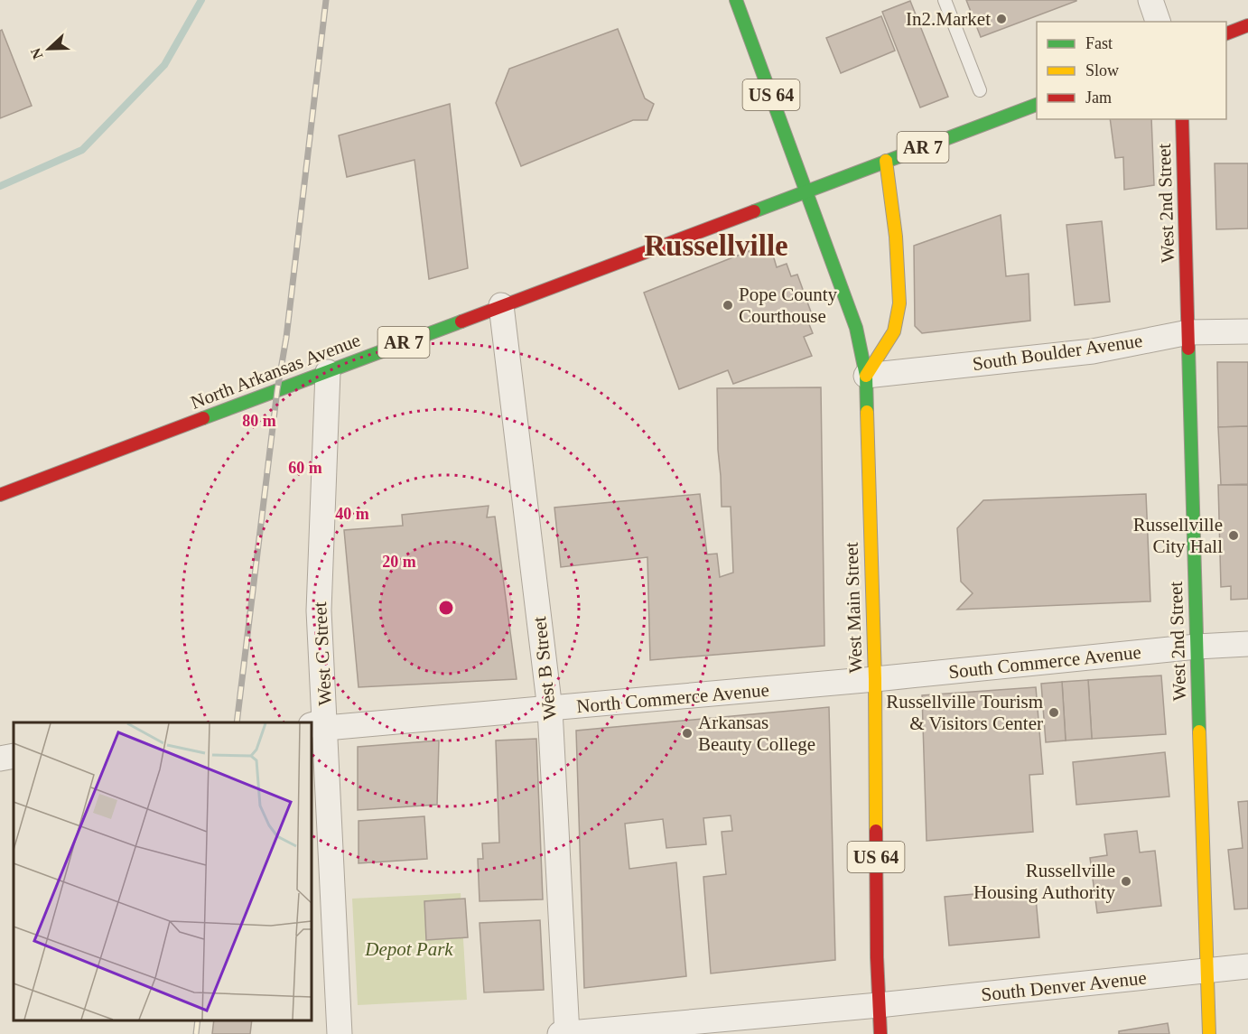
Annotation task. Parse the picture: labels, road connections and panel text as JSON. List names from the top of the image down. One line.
{"streets":{"main road":["US 64","AR 7","West 2nd Street","North Arkansas Avenue","West Main Street"],"street":["South Boulder Avenue","West C Street","South Commerce Avenue","West B Street","North Commerce Avenue","South Denver Avenue"]},"crossings":[["US 64","AR 7"],["US 64","North Arkansas Avenue"],["US 64","West Main Street"],["AR 7","North Arkansas Avenue"],["AR 7","West Main Street"],["West 2nd Street","South Boulder Avenue"],["West 2nd Street","South Commerce Avenue"],["West 2nd Street","South Denver Avenue"],["South Boulder Avenue","West Main Street"],["North Arkansas Avenue","West Main Street"],["North Arkansas Avenue","West C Street"],["North Arkansas Avenue","West B Street"],["West Main Street","South Commerce Avenue"],["West Main Street","North Commerce Avenue"],["West Main Street","South Denver Avenue"],["West C Street","North Commerce Avenue"],["South Commerce Avenue","North Commerce Avenue"],["West B Street","North Commerce Avenue"],["West B Street","South Denver Avenue"]],"districts":["Russellville"],"parks":["Depot Park"],"places":["In2.Market","Pope County Courthouse","Russellville City Hall","Russellville Tourism & Visitors Center","Arkansas Beauty College","Russellville Housing Authority"],"legend":["Fast","Slow","Jam"],"north":"left","rings":["80 m","60 m","40 m","20 m"]}
